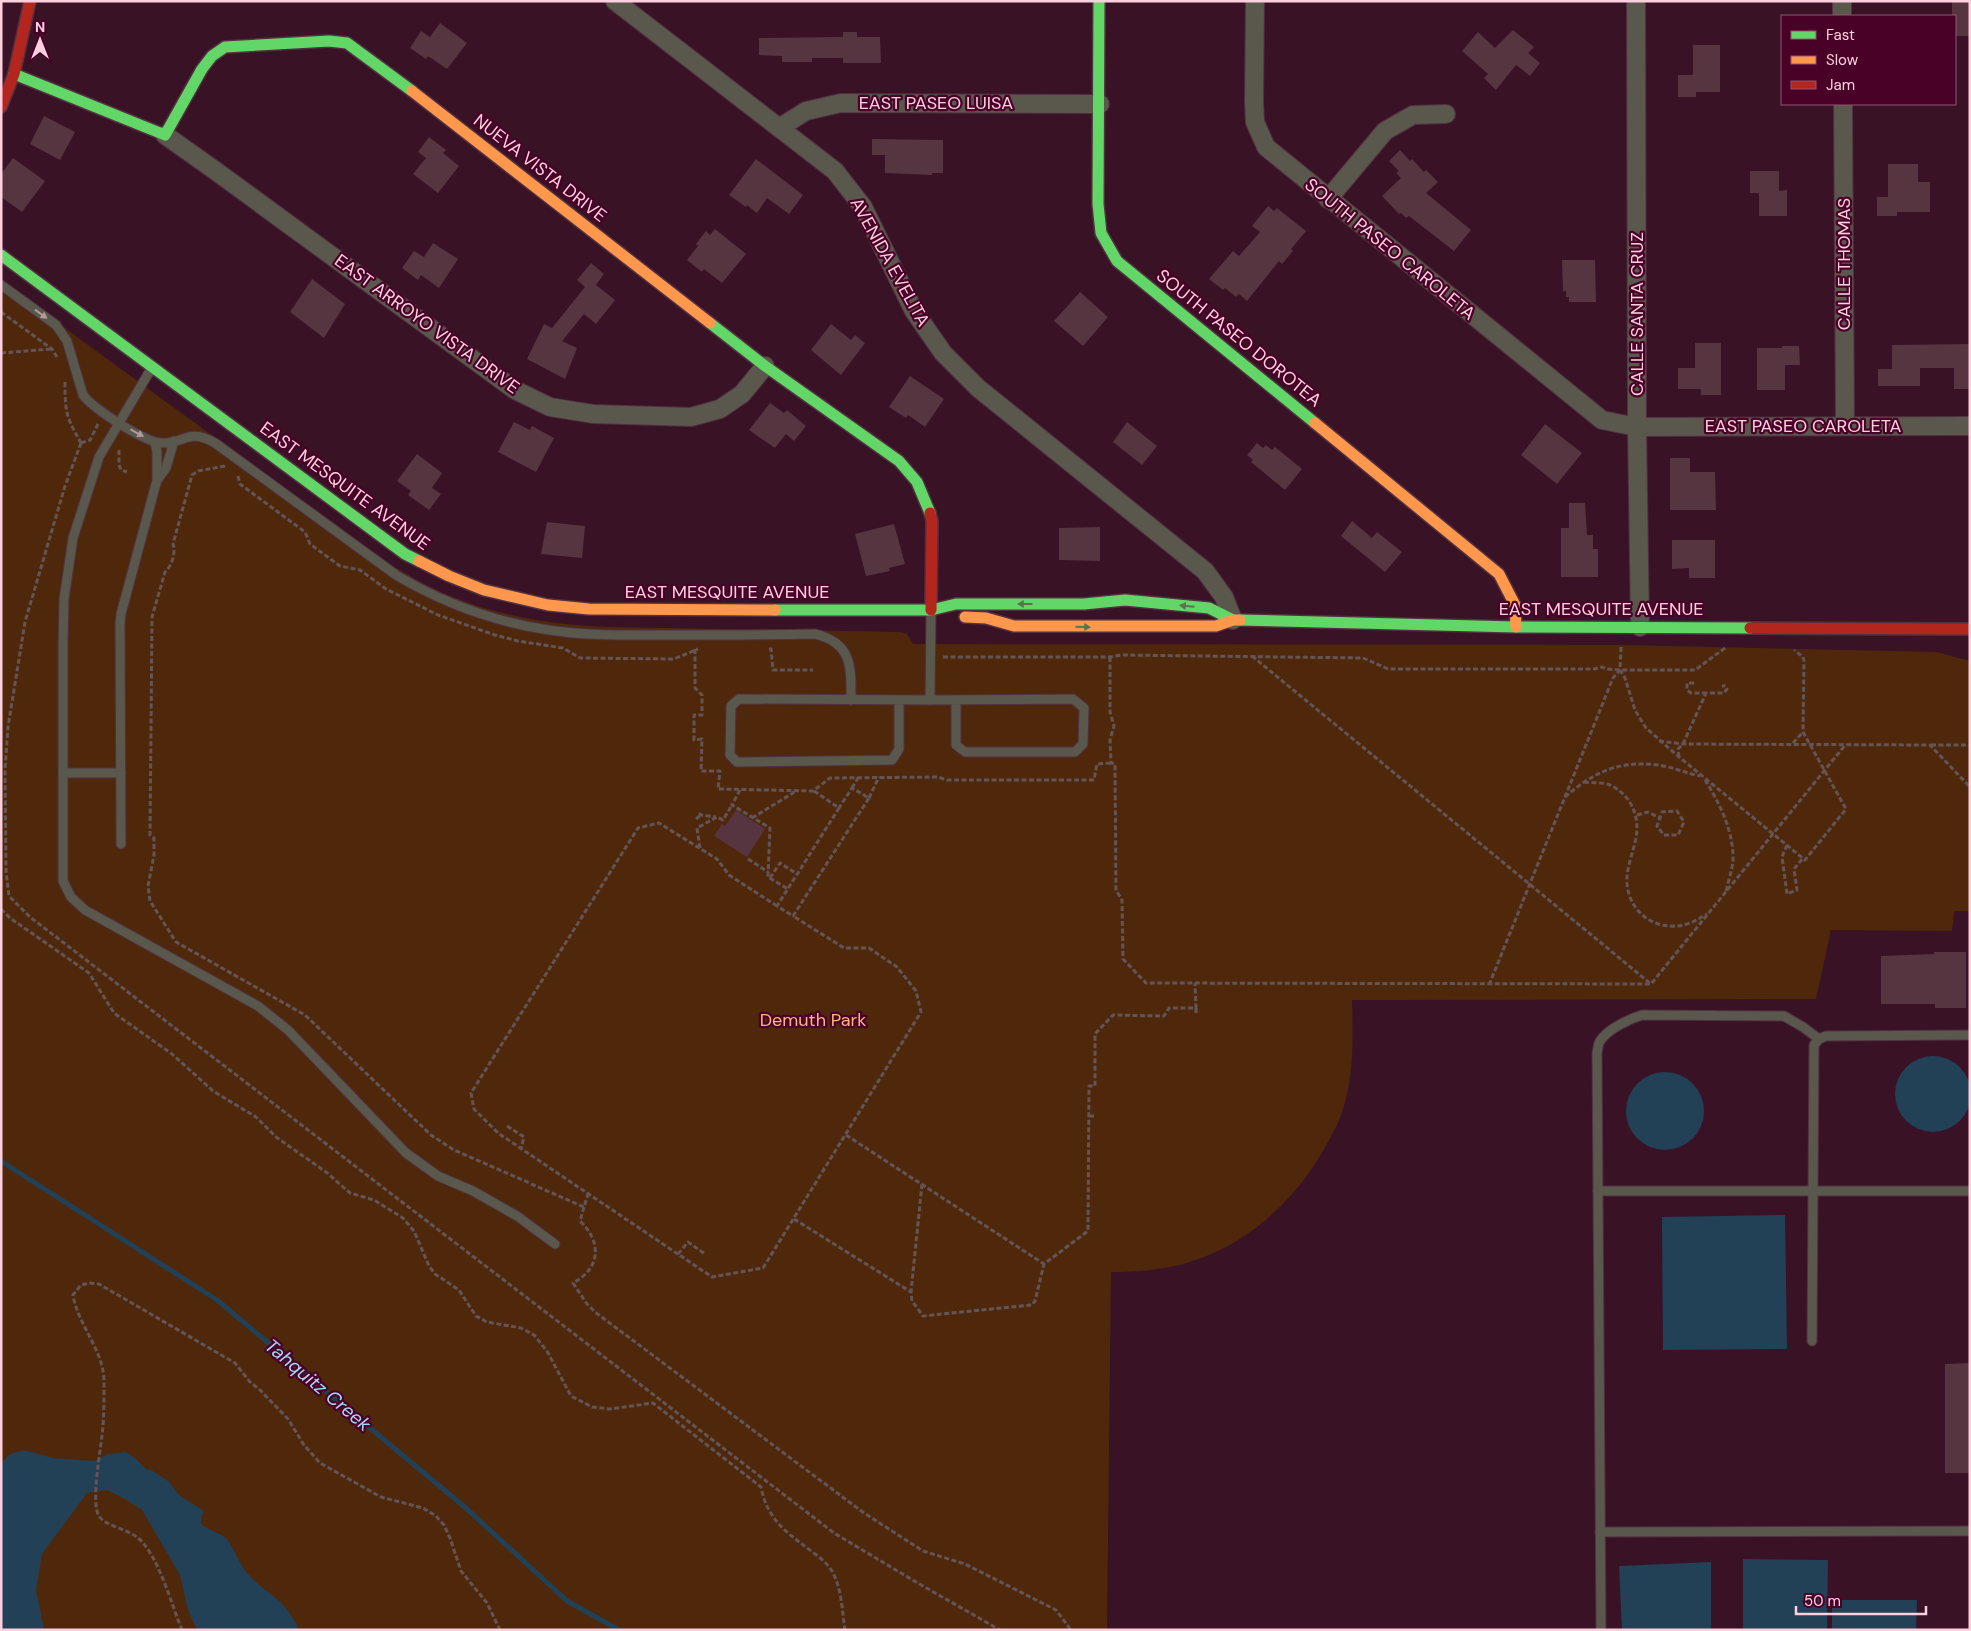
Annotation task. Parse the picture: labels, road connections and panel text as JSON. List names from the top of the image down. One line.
{"streets":{"street":["EAST PASEO LUISA","NUEVA VISTA DRIVE","SOUTH PASEO CAROLETA","AVENIDA EVELITA","CALLE THOMAS","CALLE SANTA CRUZ","EAST ARROYO VISTA DRIVE","SOUTH PASEO DOROTEA","EAST PASEO CAROLETA","EAST MESQUITE AVENUE"]},"crossings":[["EAST PASEO LUISA","AVENIDA EVELITA"],["EAST PASEO LUISA","SOUTH PASEO DOROTEA"],["NUEVA VISTA DRIVE","EAST ARROYO VISTA DRIVE"],["NUEVA VISTA DRIVE","EAST MESQUITE AVENUE"],["SOUTH PASEO CAROLETA","CALLE SANTA CRUZ"],["SOUTH PASEO CAROLETA","EAST PASEO CAROLETA"],["AVENIDA EVELITA","EAST MESQUITE AVENUE"],["CALLE THOMAS","EAST PASEO CAROLETA"],["CALLE SANTA CRUZ","EAST PASEO CAROLETA"],["CALLE SANTA CRUZ","EAST MESQUITE AVENUE"],["SOUTH PASEO DOROTEA","EAST MESQUITE AVENUE"]],"water":["Tahquitz Creek"],"parks":["Demuth Park"],"legend":["Fast","Slow","Jam"],"scale_bar":"50 m","north":"top"}
